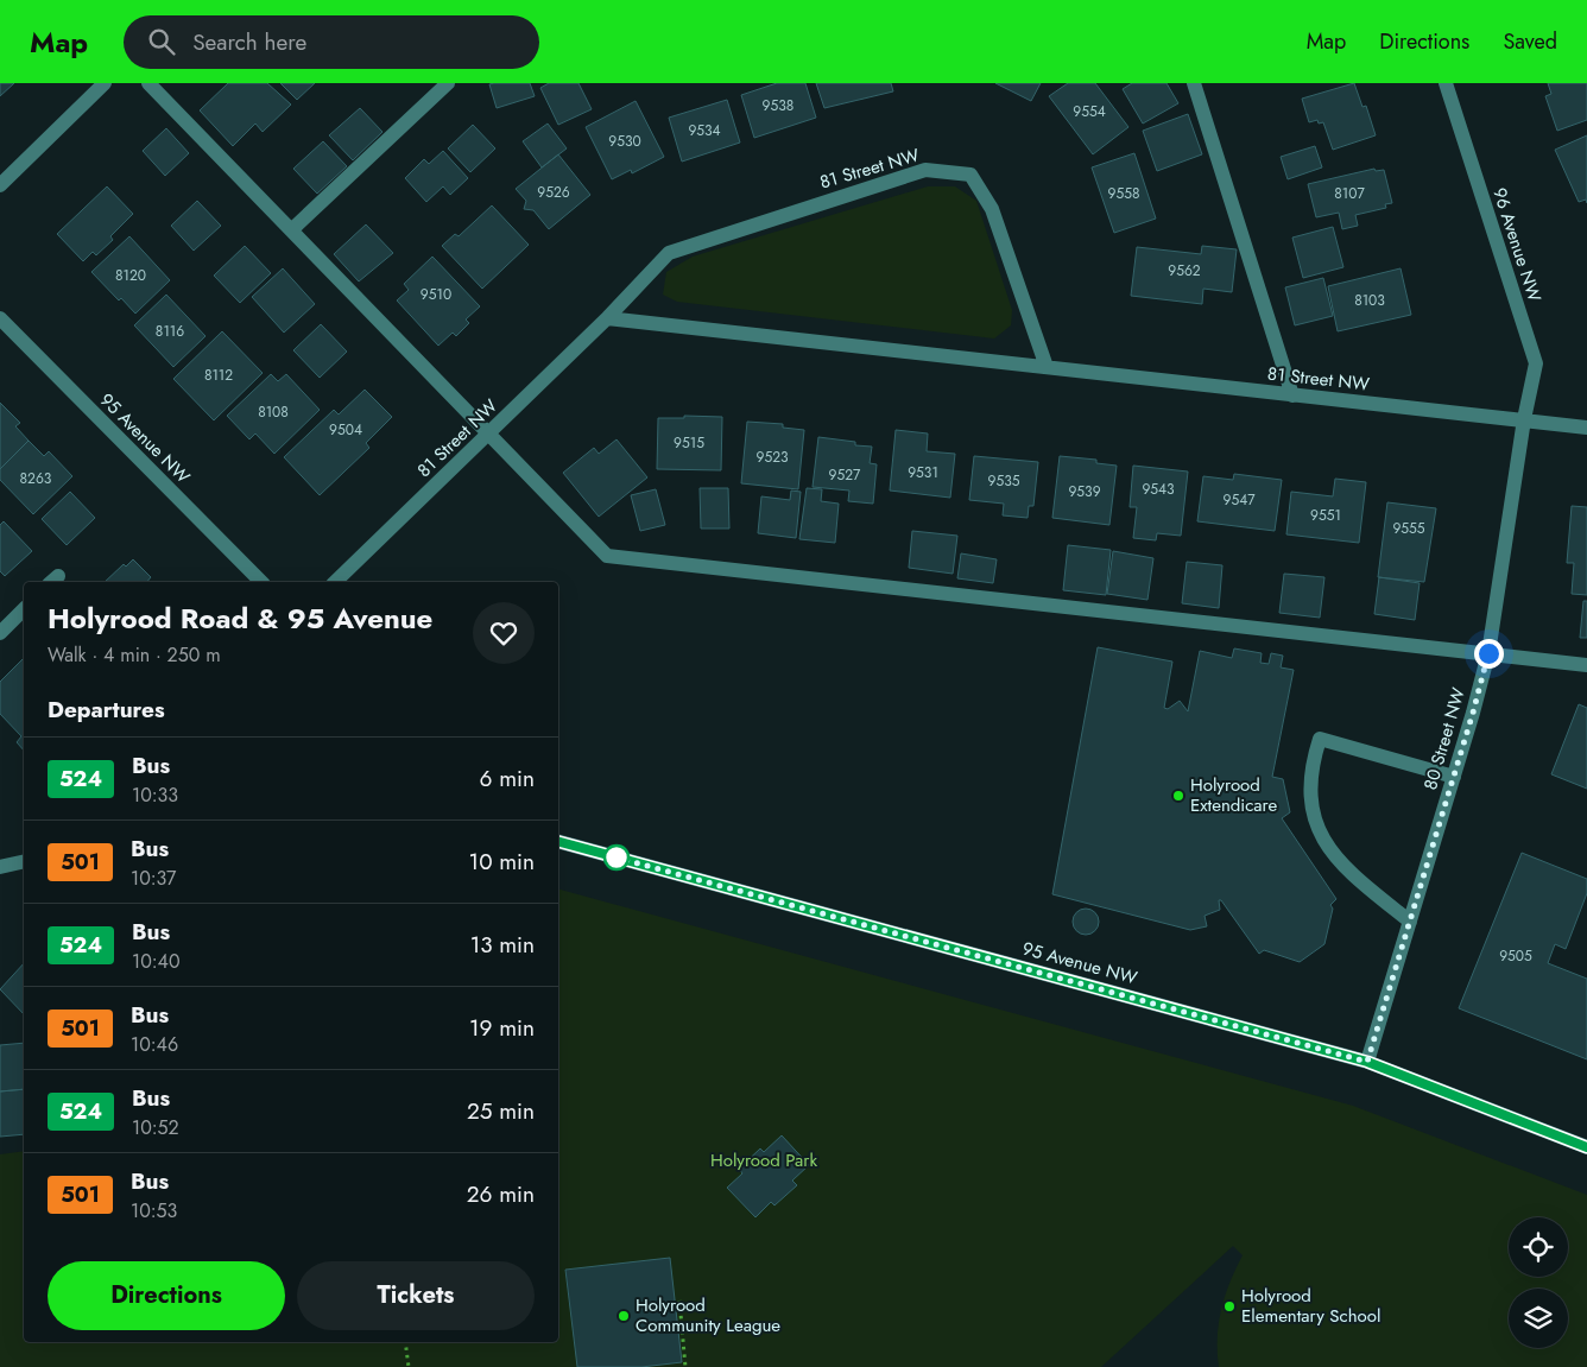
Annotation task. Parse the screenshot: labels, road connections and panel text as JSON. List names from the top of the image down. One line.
{"streets":{"street":["81 Street NW","96 Avenue NW","95 Avenue NW","80 Street NW"]},"crossings":[["81 Street NW","96 Avenue NW"],["81 Street NW","80 Street NW"],["96 Avenue NW","80 Street NW"],["95 Avenue NW","80 Street NW"]],"parks":["Holyrood Park"],"places":["Holyrood Extendicare","Holyrood Elementary School","Holyrood Community League"],"lines":["bus line 524"],"house_numbers":["9538","9554","9534","9530","9526","9558","8107","9562","8120","9510","8103","8116","8112","8108","9504","9515","9523","9531","9527","8263","9535","9543","9539","9547","9551","9555","9505"],"page":{"header":"Map","search":"Search here","nav":["Map","Directions","Saved"],"heading":[["Holyrood Road & 95 Avenue","Walk · 4 min · 250 m"],"Departures"],"list":[{"mark":"524","name":"Bus","note":"10:33","value":"6 min"},{"mark":"501","name":"Bus","note":"10:37","value":"10 min"},{"mark":"524","name":"Bus","note":"10:40","value":"13 min"},{"mark":"501","name":"Bus","note":"10:46","value":"19 min"},{"mark":"524","name":"Bus","note":"10:52","value":"25 min"},{"mark":"501","name":"Bus","note":"10:53","value":"26 min"}],"buttons":["Directions","Tickets"]}}
